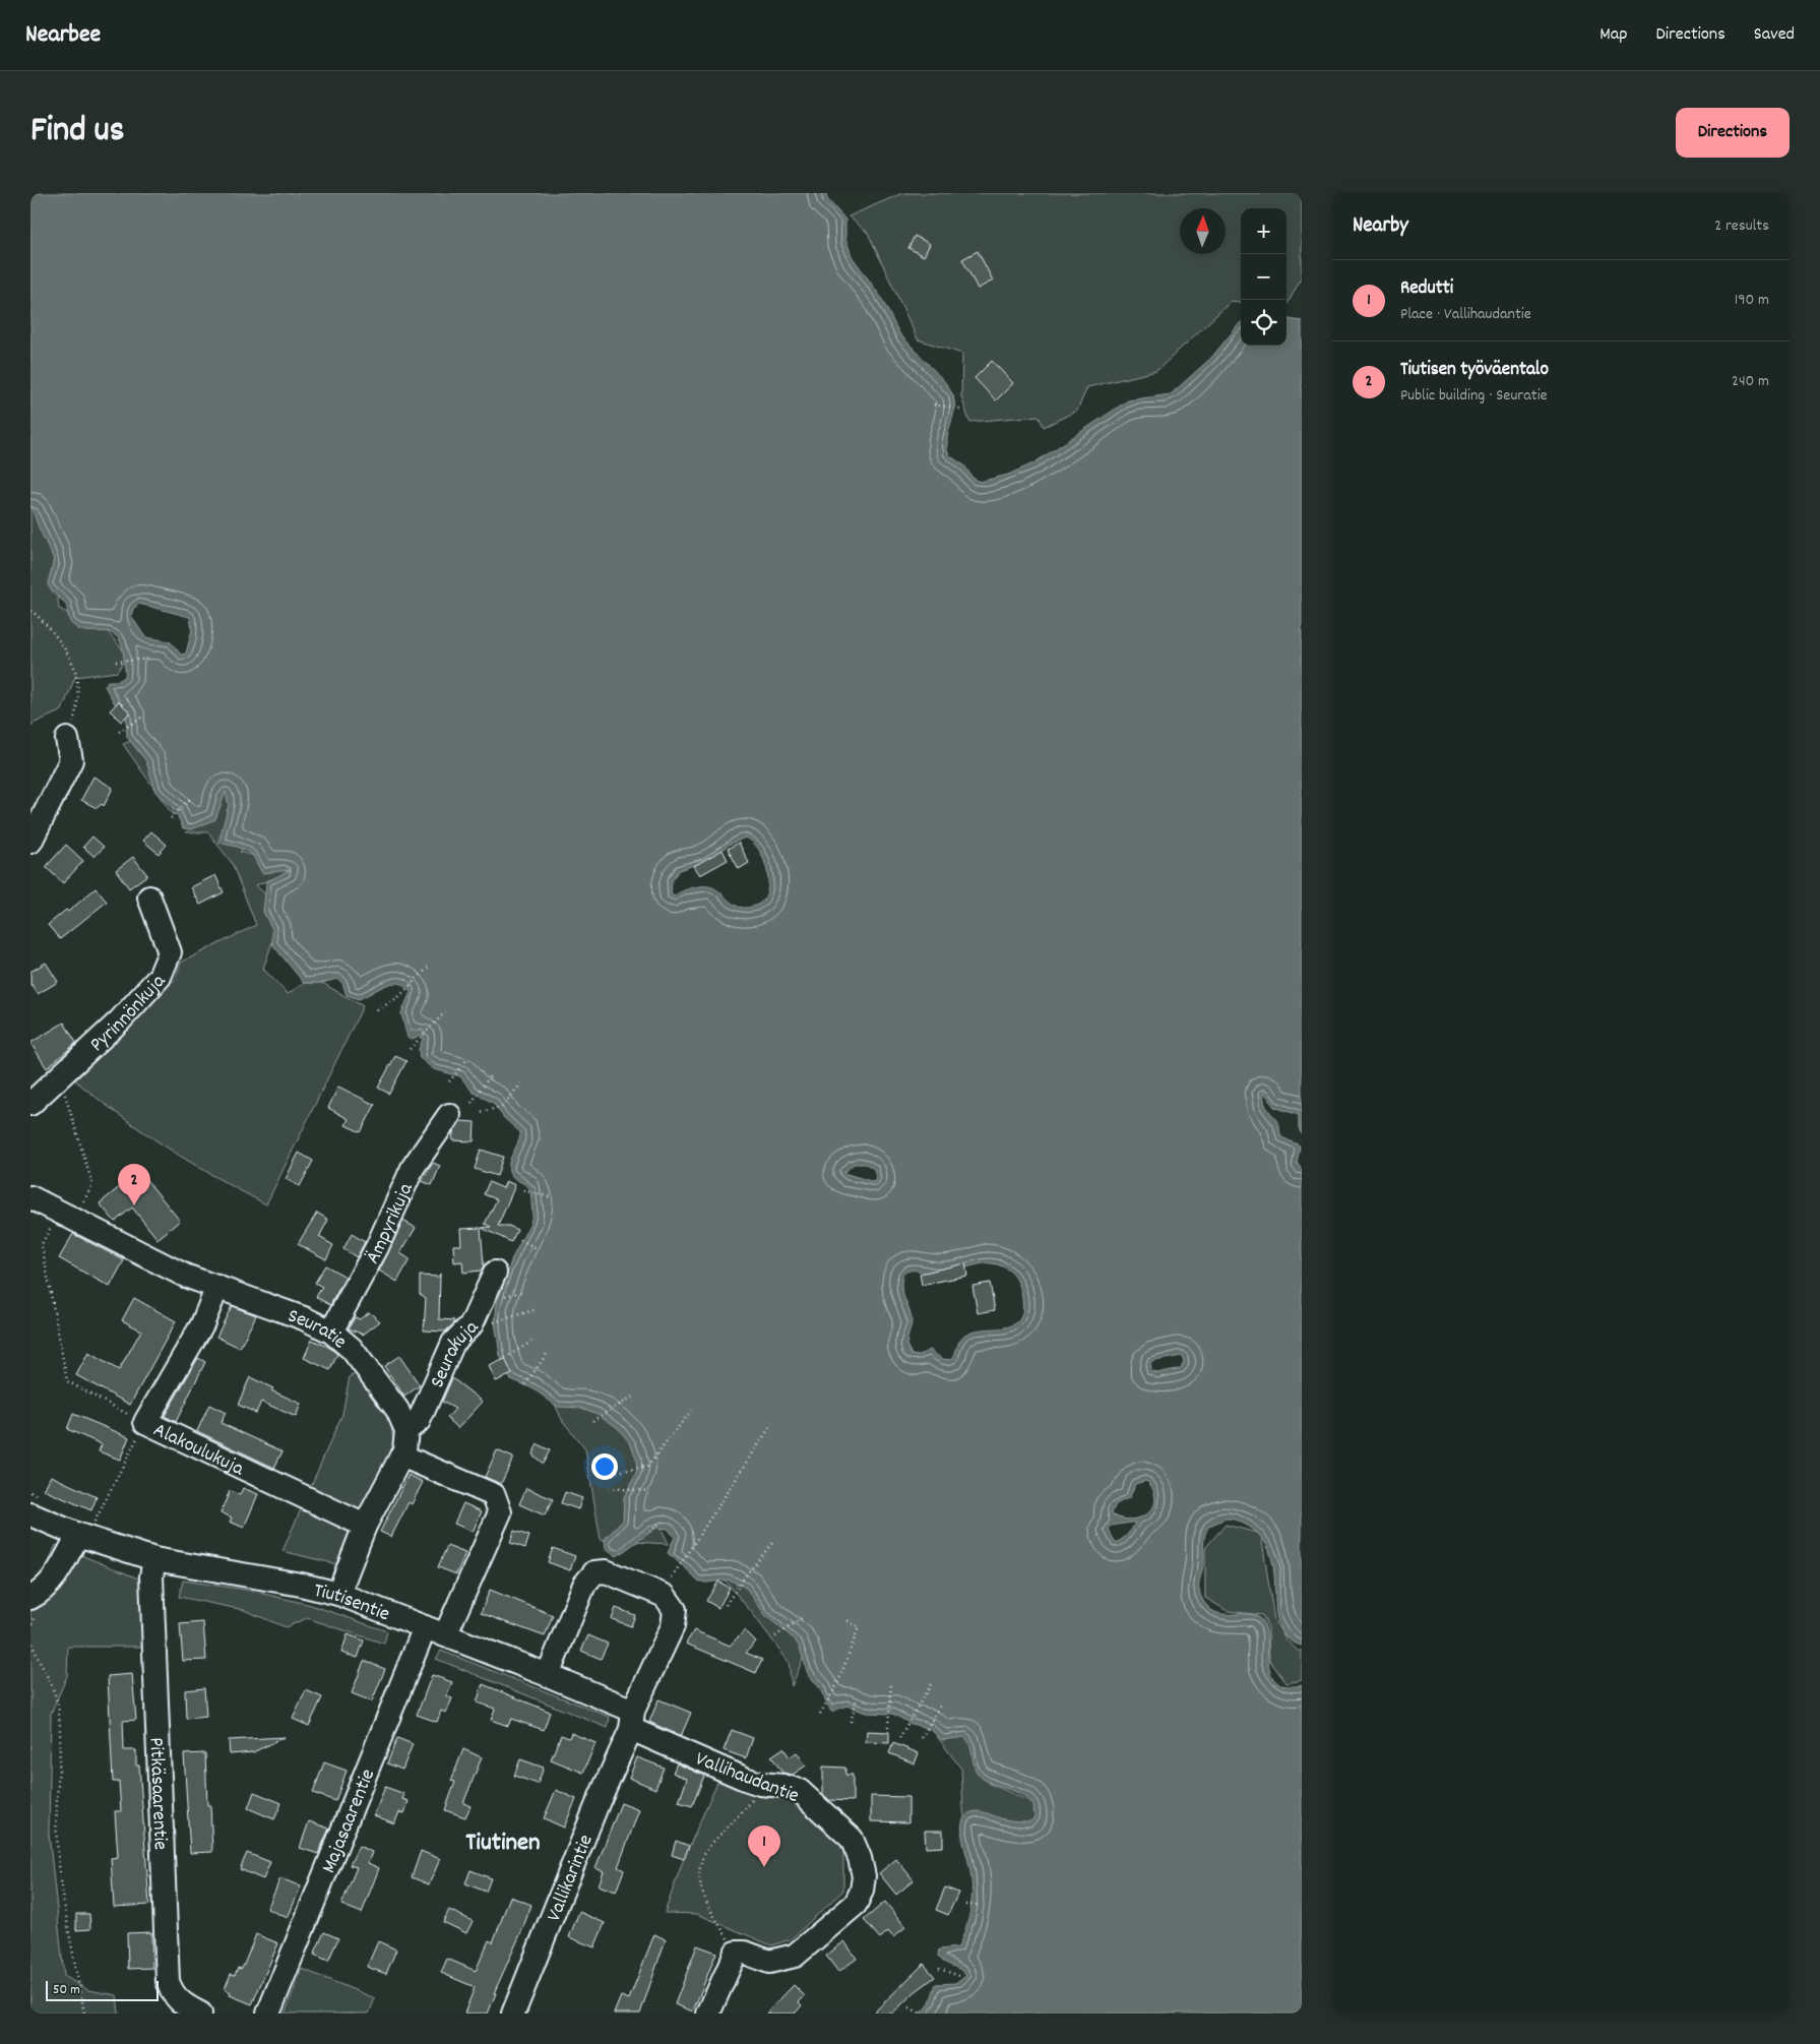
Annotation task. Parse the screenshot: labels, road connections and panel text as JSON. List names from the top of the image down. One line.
{"streets":{"street":["Pyrinnönkuja","Ämpyrikuja","Seuratie","Seurakuja","Alakoulukuja","Tiutisentie","Vallihaudantie","Pitkäsaarentie","Majasaarentie","Vallikarintie"]},"crossings":[["Ämpyrikuja","Seuratie"],["Seuratie","Seurakuja"],["Seuratie","Alakoulukuja"],["Tiutisentie","Vallihaudantie"],["Tiutisentie","Pitkäsaarentie"],["Tiutisentie","Majasaarentie"],["Tiutisentie","Vallikarintie"],["Vallihaudantie","Vallikarintie"]],"districts":["Tiutinen"],"scale_bar":"50 m","north":"top","page":{"header":"Nearbee","nav":["Map","Directions","Saved"],"title":"Find us","buttons":"Directions","heading":["Nearby","2 results"],"map_buttons":["+","−"],"list":[{"mark":"1","name":"Redutti","note":"Place · Vallihaudantie","value":"190 m"},{"mark":"2","name":"Tiutisen työväentalo","note":"Public building · Seuratie","value":"240 m"}],"pins":["2","1"],"scale":"50 m"}}
